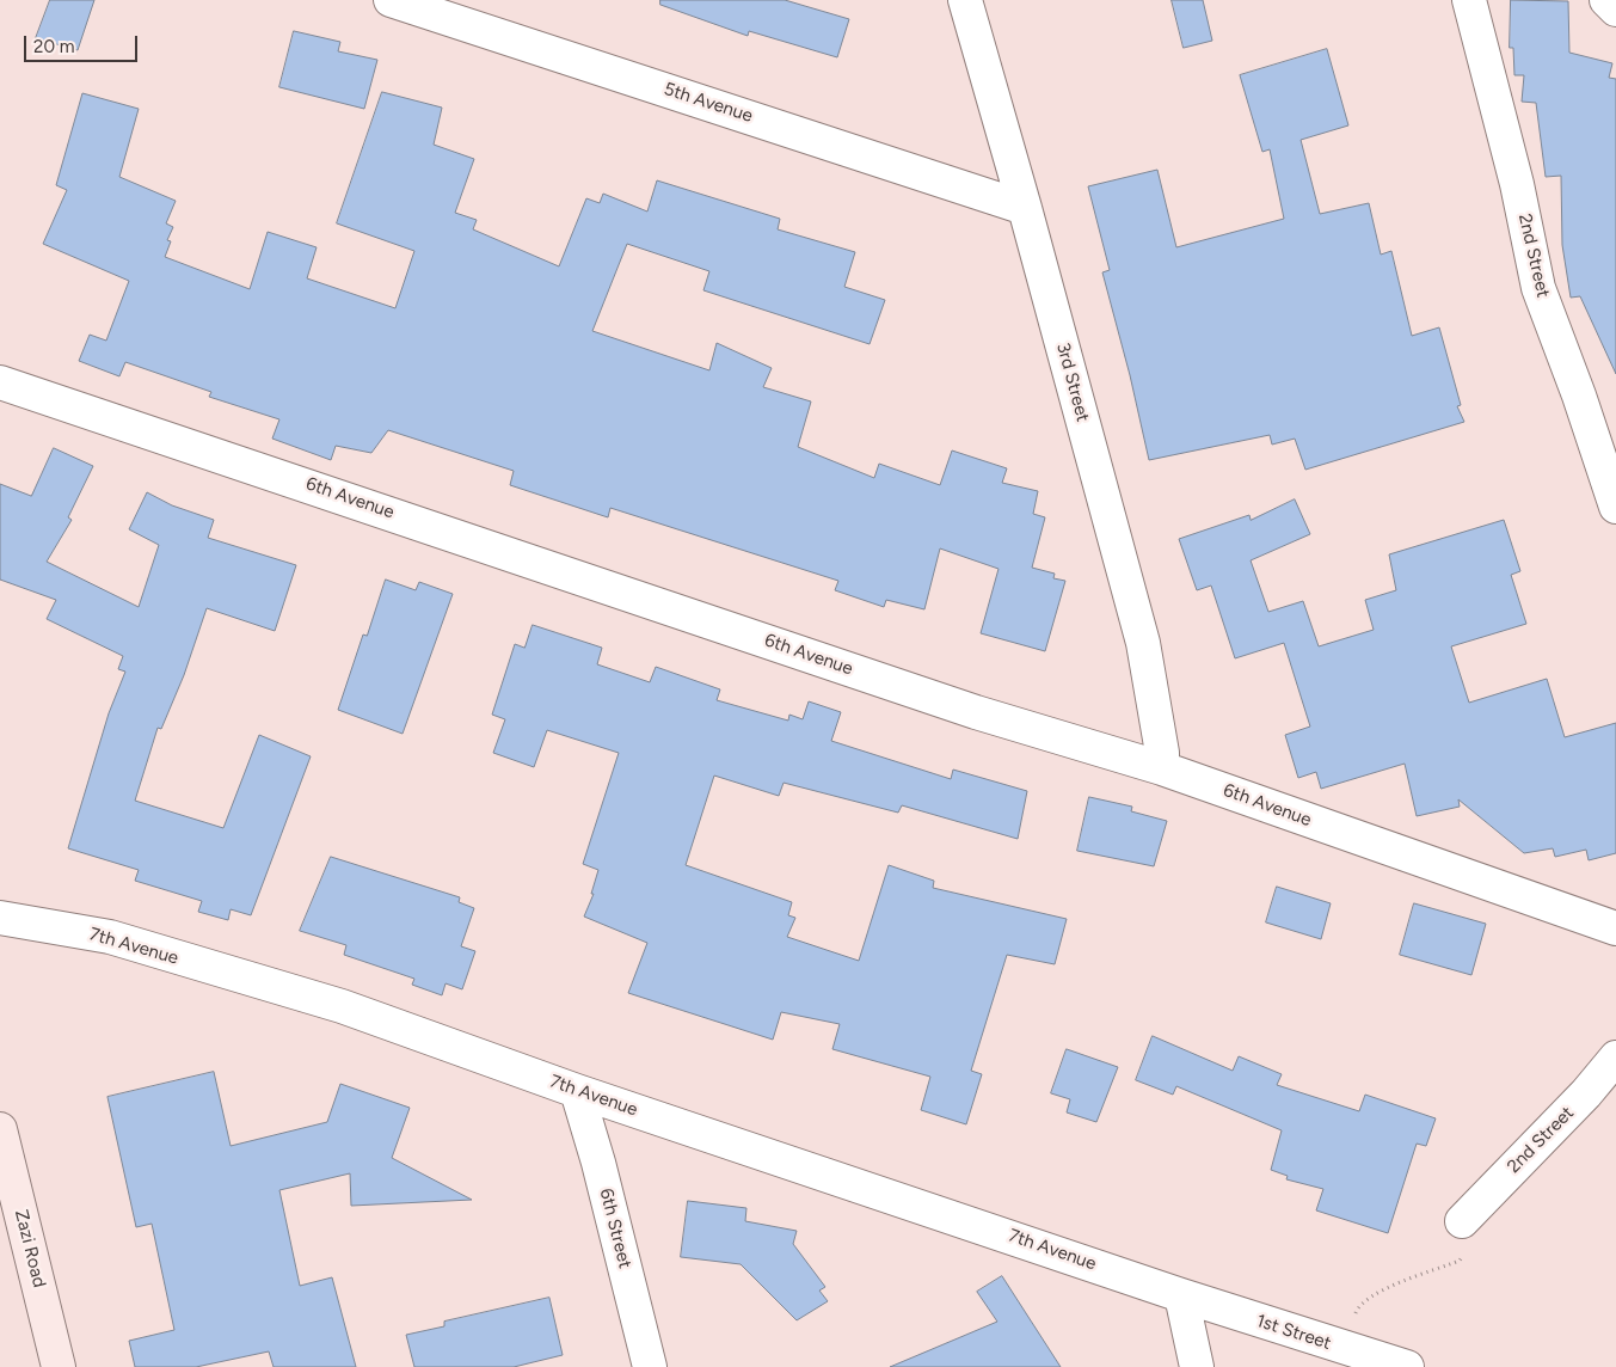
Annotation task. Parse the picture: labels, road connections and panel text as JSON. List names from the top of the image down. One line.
{"streets":{"street":["5th Avenue","2nd Street","3rd Street","6th Avenue","7th Avenue","6th Street","Zazi Road","1st Street"]},"crossings":[["5th Avenue","3rd Street"],["3rd Street","6th Avenue"],["7th Avenue","6th Street"],["7th Avenue","1st Street"]],"scale_bar":"20 m"}
